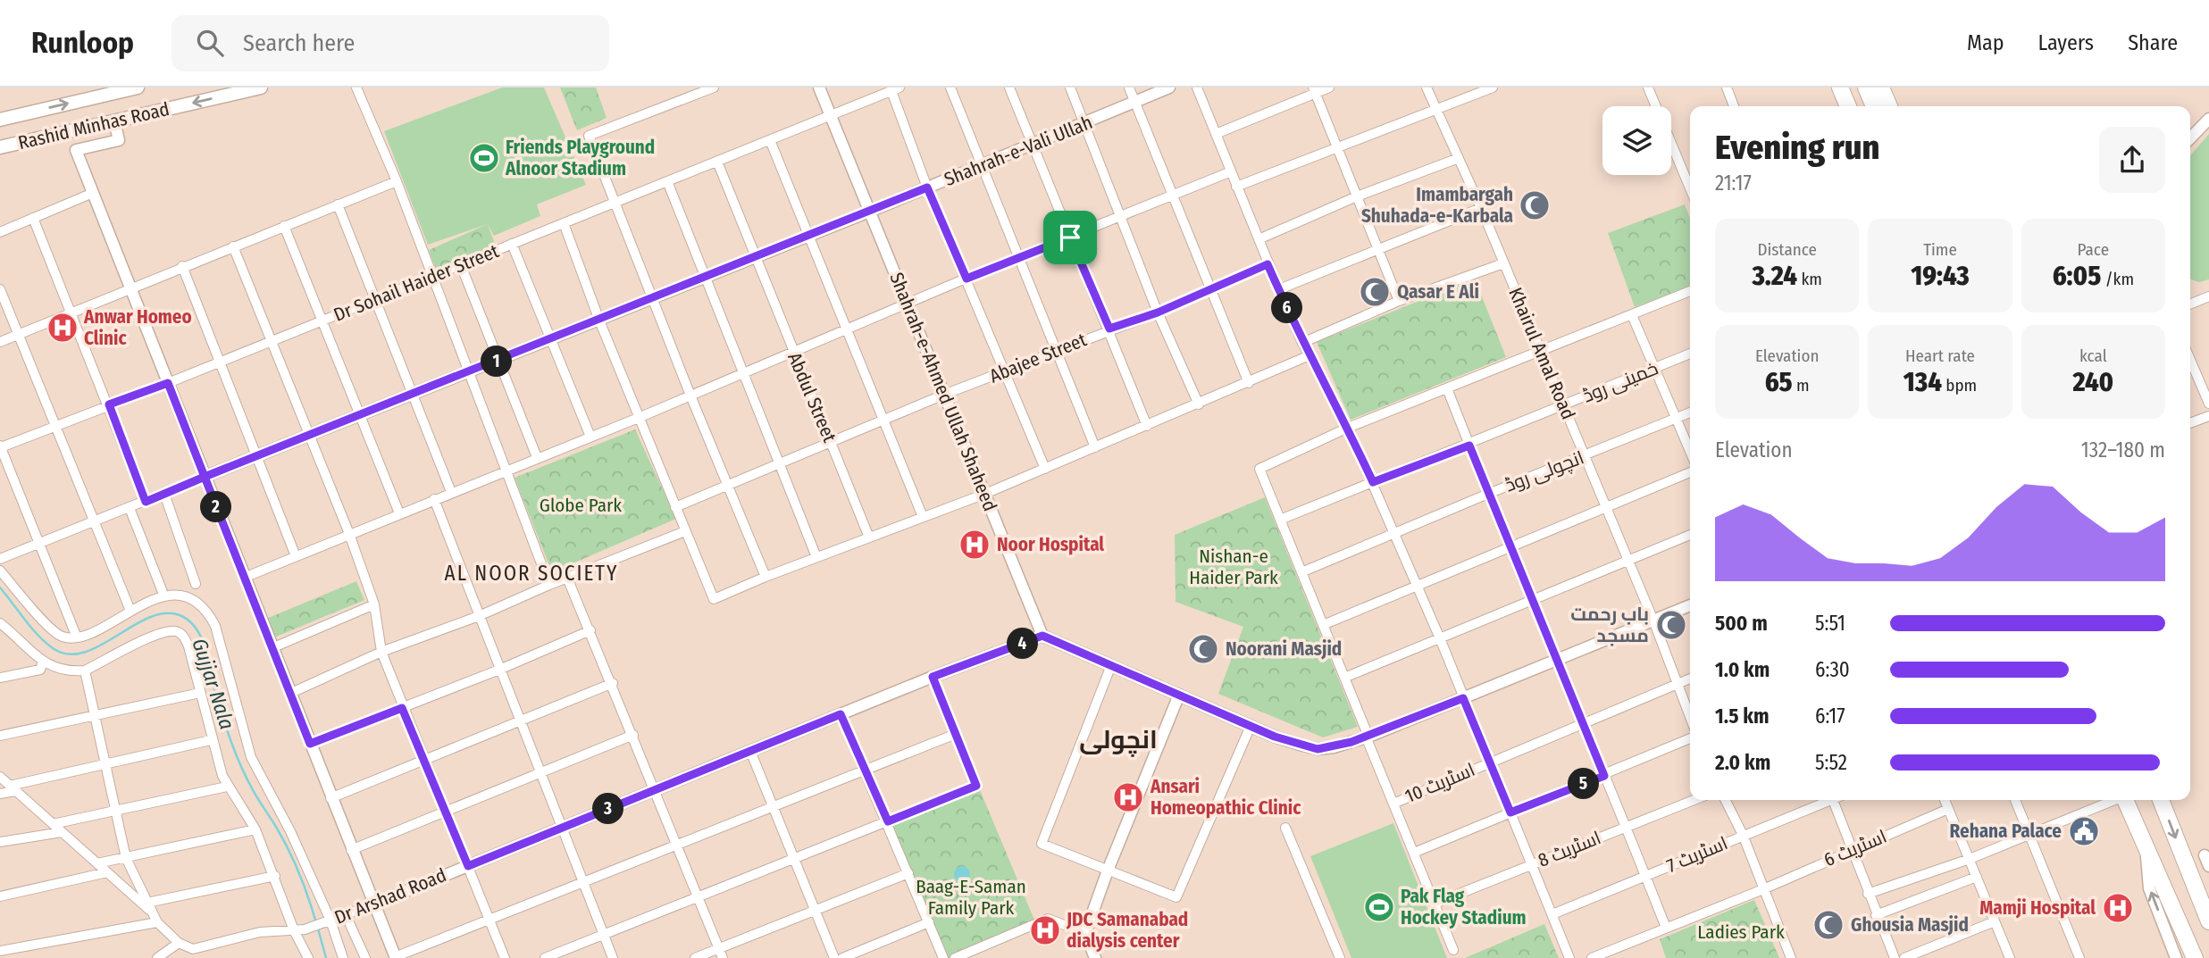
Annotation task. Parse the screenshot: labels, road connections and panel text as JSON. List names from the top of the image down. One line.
{"streets":{"main road":["Rashid Minhas Road"],"street":["Shahrah-e-Vali Ullah","Dr Sohail Haider Street","Khairul Amal Road","Abajee Street","خمینی روڈ","Shahrah-e-Ahmed Ullah Shaheed","Abdul Street","انچولی روڈ","اسٹریٹ 10","اسٹریٹ 6","اسٹریٹ 8","اسٹریٹ 7","Dr Arshad Road"]},"crossings":[["Shahrah-e-Vali Ullah","Shahrah-e-Ahmed Ullah Shaheed"],["Shahrah-e-Vali Ullah","Abdul Street"],["Dr Sohail Haider Street","Shahrah-e-Ahmed Ullah Shaheed"],["Dr Sohail Haider Street","Abdul Street"],["Khairul Amal Road","خمینی روڈ"],["Khairul Amal Road","انچولی روڈ"],["Khairul Amal Road","اسٹریٹ 10"],["Abajee Street","Shahrah-e-Ahmed Ullah Shaheed"],["Abajee Street","Abdul Street"],["Shahrah-e-Ahmed Ullah Shaheed","Dr Arshad Road"]],"districts":["AL NOOR SOCIETY","انچولی"],"water":["Gujjar Nala"],"parks":["Globe Park","Nishan-e Haider Park","Baag-E-Saman Family Park","Ladies Park"],"places":{"sports":["Friends Playground Alnoor Stadium","Pak Flag Hockey Stadium"],"mosque":["Imambargah Shuhada-e-Karbala","Qasar E Ali","باب رحمت مسجد","Noorani Masjid","Ghousia Masjid"],"hospital":["Anwar Homeo Clinic","Noor Hospital","Ansari Homeopathic Clinic","Mamji Hospital","JDC Samanabad dialysis center"],"public building":["Rehana Palace"]},"page":{"header":"Runloop","search":"Search here","nav":["Map","Layers","Share"],"heading":["Evening run","21:17"],"stats":[["Distance","3.24 km"],["Time","19:43"],["Pace","6:05 /km"],["Elevation","65 m"],["Heart rate","134 bpm"],["kcal","240"]],"pins":["6","1","2","4","5","3"],"chart":["Elevation","132–180 m"],"list":[{"name":"500 m","note":"5:51"},{"name":"1.0 km","note":"6:30"},{"name":"1.5 km","note":"6:17"},{"name":"2.0 km","note":"5:52"}]}}
